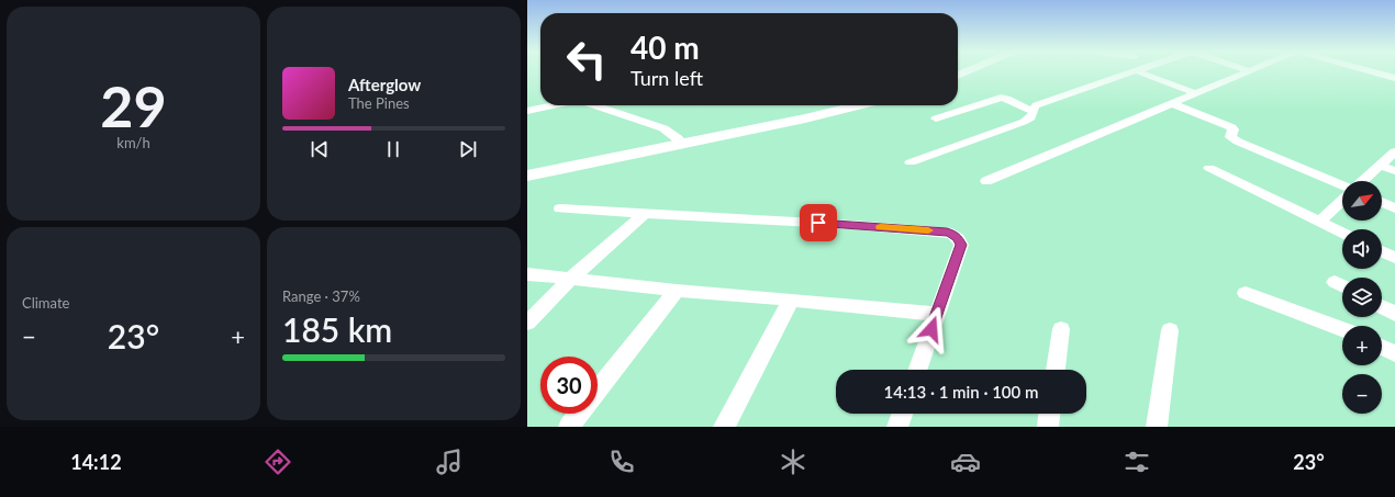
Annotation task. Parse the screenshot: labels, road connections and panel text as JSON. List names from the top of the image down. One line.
{"north":"top right","page":{"tile":[["29","km/h"],"Climate",["Range · 37%","185 km"]],"turn":["40 m","Turn left"],"song":["Afterglow","The Pines"],"map_buttons":["+","−"],"heat":["−","23°","+"],"limit":"30","trip":"14:13 · 1 min · 100 m","tabs":["14:12","23°"]}}
